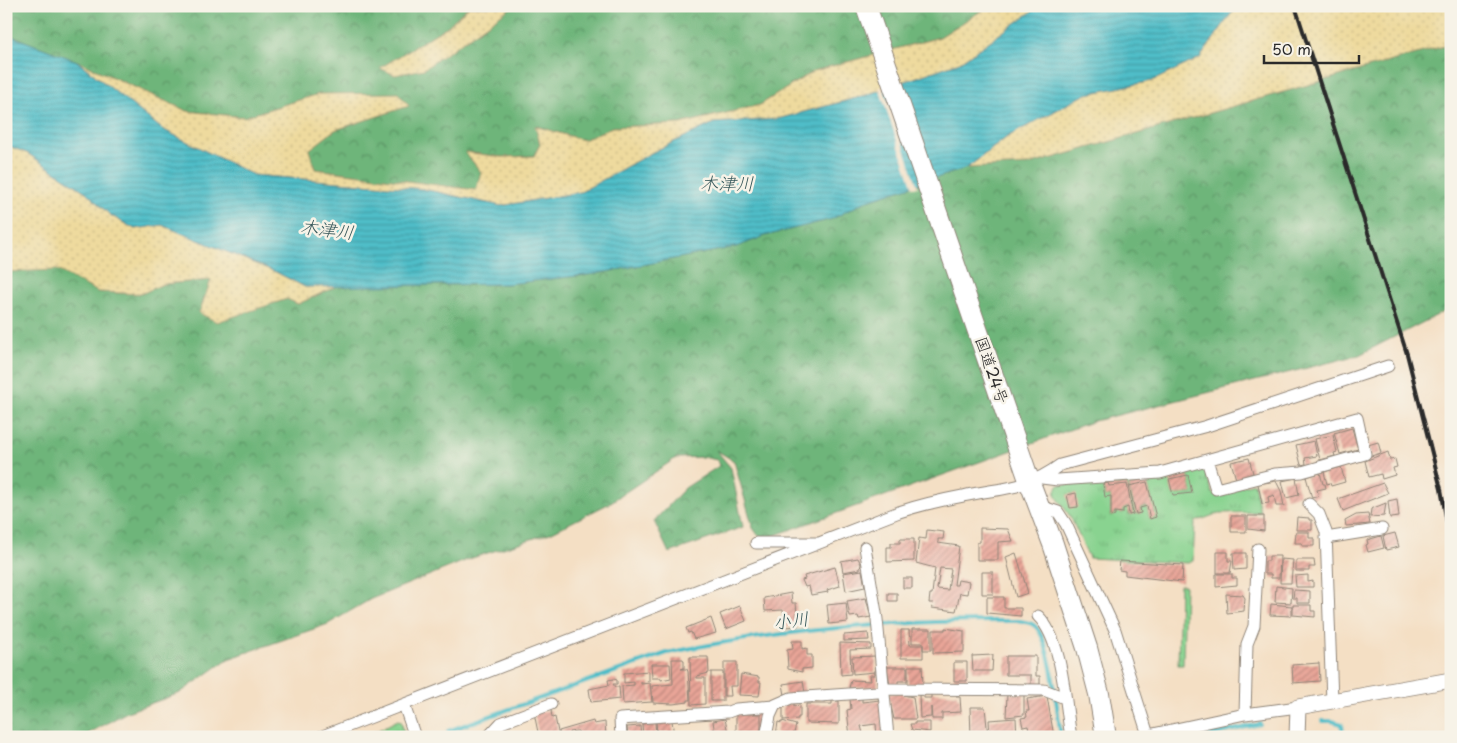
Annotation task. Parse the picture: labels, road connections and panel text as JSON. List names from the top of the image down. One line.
{"streets":{"highway":["国道24号"]},"water":["木津川","小川"],"scale_bar":"50 m"}
